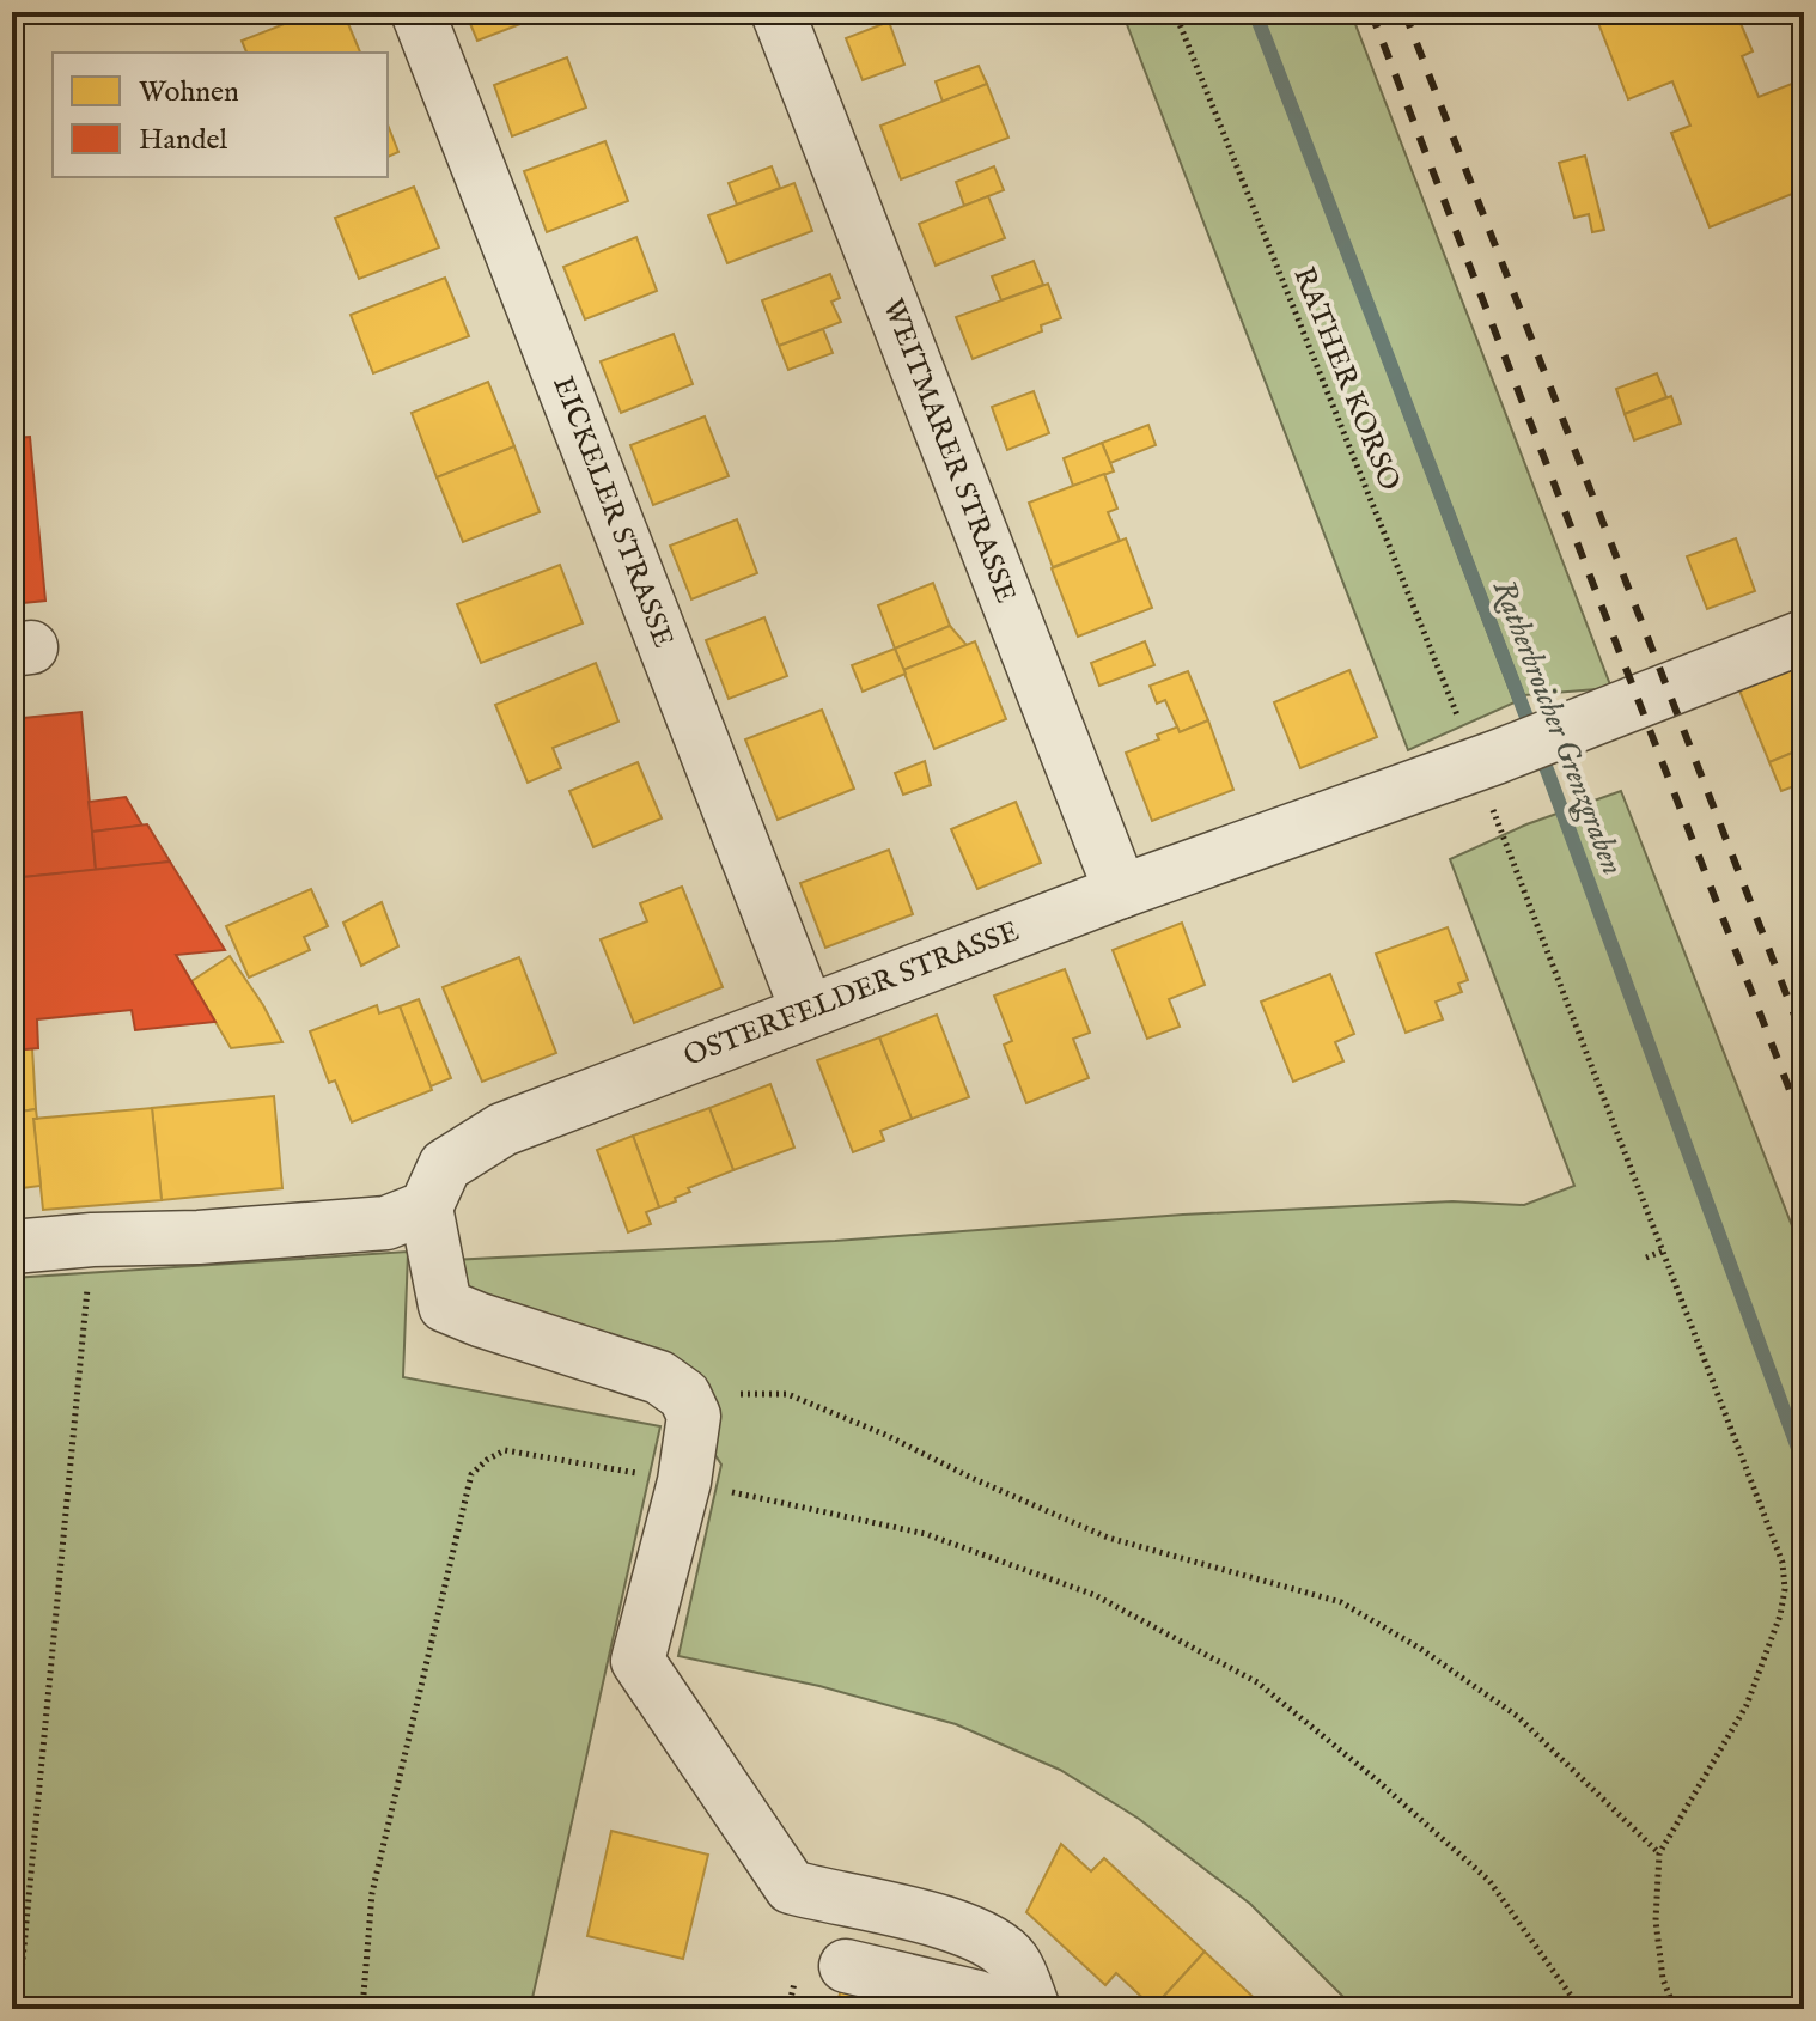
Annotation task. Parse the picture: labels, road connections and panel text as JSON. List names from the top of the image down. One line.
{"streets":{"street":["WEITMARER STRASSE","EICKELER STRASSE","OSTERFELDER STRASSE"],"path":["RATHER KORSO"]},"crossings":[["RATHER KORSO","OSTERFELDER STRASSE"],["WEITMARER STRASSE","OSTERFELDER STRASSE"],["EICKELER STRASSE","OSTERFELDER STRASSE"]],"water":["Ratherbroicher Grenzgraben"],"legend":["Wohnen","Handel"]}
